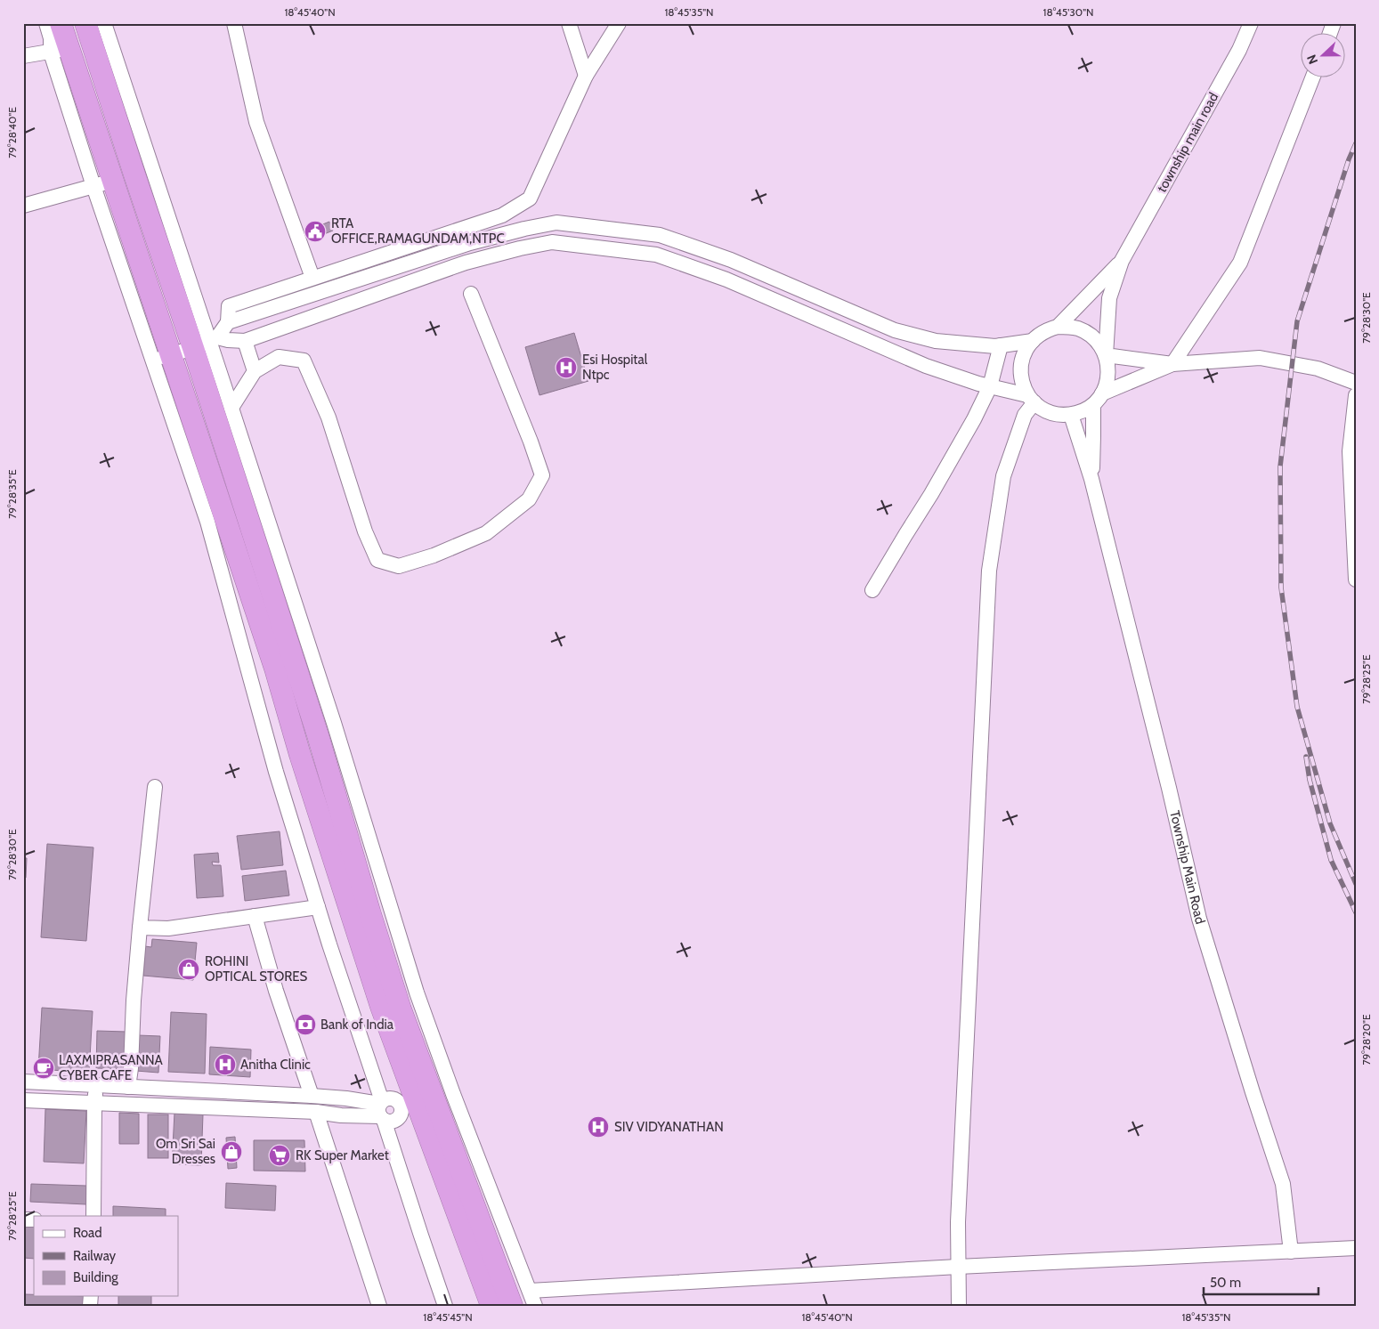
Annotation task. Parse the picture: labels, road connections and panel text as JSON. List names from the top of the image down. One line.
{"streets":{"street":["township main road","Township Main Road"]},"crossings":[["township main road","Township Main Road"]],"places":{"public building":["RTA OFFICE,RAMAGUNDAM,NTPC"],"hospital":["Esi Hospital Ntpc","Anitha Clinic","SIV VIDYANATHAN"],"shop":["ROHINI OPTICAL STORES","Om Sri Sai Dresses"],"bank":["Bank of India"],"cafe":["LAXMIPRASANNA CYBER CAFE"],"supermarket":["RK Super Market"]},"legend":["Road","Railway","Building"],"scale_bar":"50 m","north":"left","coordinates":["18°45'40\"N","18°45'35\"N","18°45'30\"N","79°28'40\"E","79°28'30\"E","79°28'35\"E","79°28'25\"E","79°28'20\"E","18°45'45\"N"]}
